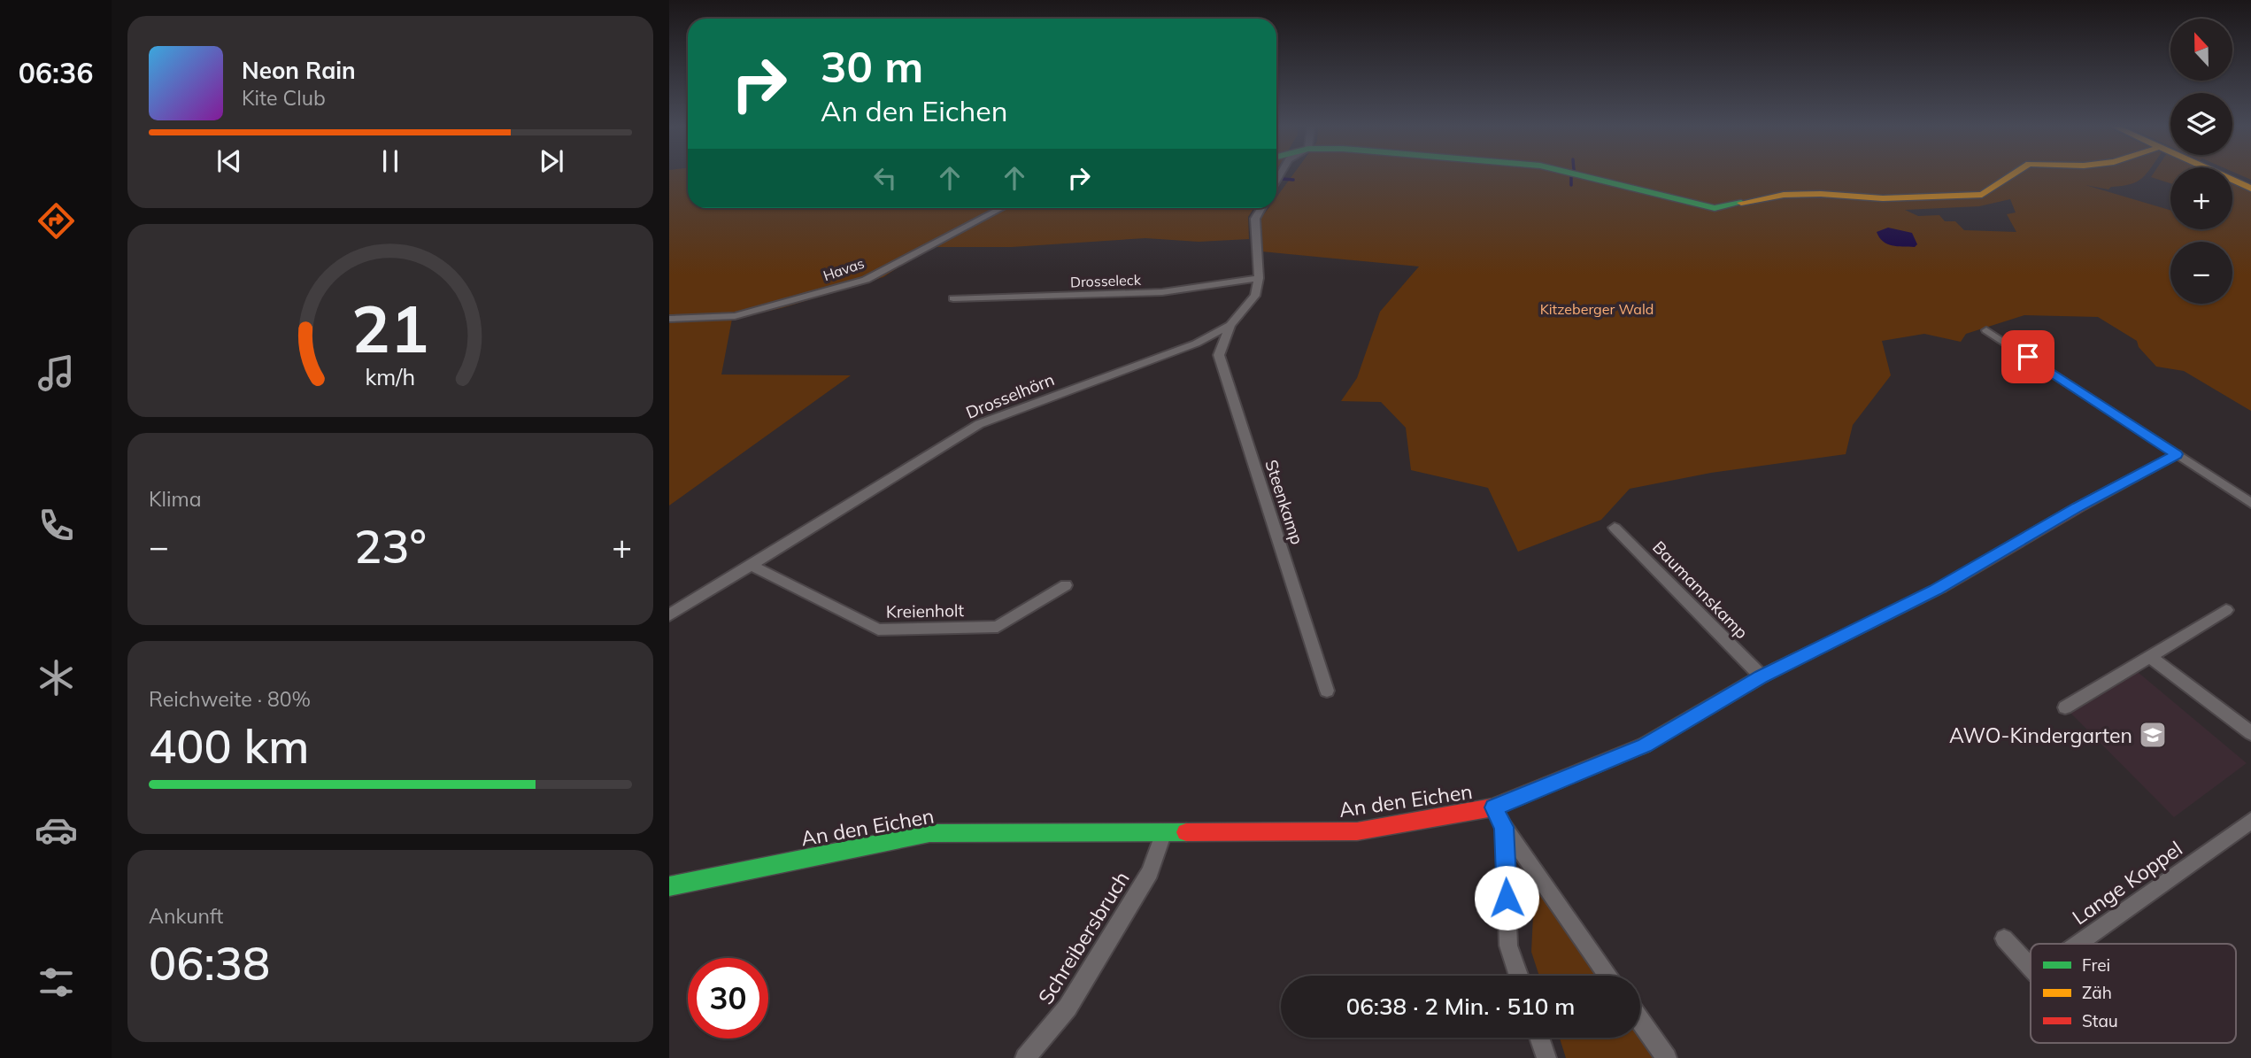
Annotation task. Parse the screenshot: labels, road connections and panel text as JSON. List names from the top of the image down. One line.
{"streets":{"street":["Havas","Drosseleck","Drosselhörn","Steenkamp","Baumannskamp","Kreienholt","An den Eichen","Lange Koppel","Schreibersbruch"]},"crossings":[["Drosseleck","Drosselhörn"],["Drosselhörn","Kreienholt"],["Baumannskamp","An den Eichen"],["An den Eichen","Schreibersbruch"]],"parks":["Kitzeberger Wald"],"places":{"school or university":["AWO-Kindergarten"]},"legend":["Frei","Zäh","Stau"],"north":"top","page":{"tabs":"06:36","map_buttons":["+","−"],"turn":["30 m","An den Eichen"],"song":["Neon Rain","Kite Club"],"tile":["Klima",["Reichweite · 80%","400 km"],["Ankunft","06:38"]],"heat":["−","23°","+"],"limit":"30","trip":"06:38 · 2 Min. · 510 m","gauge":["21","km/h"]}}
